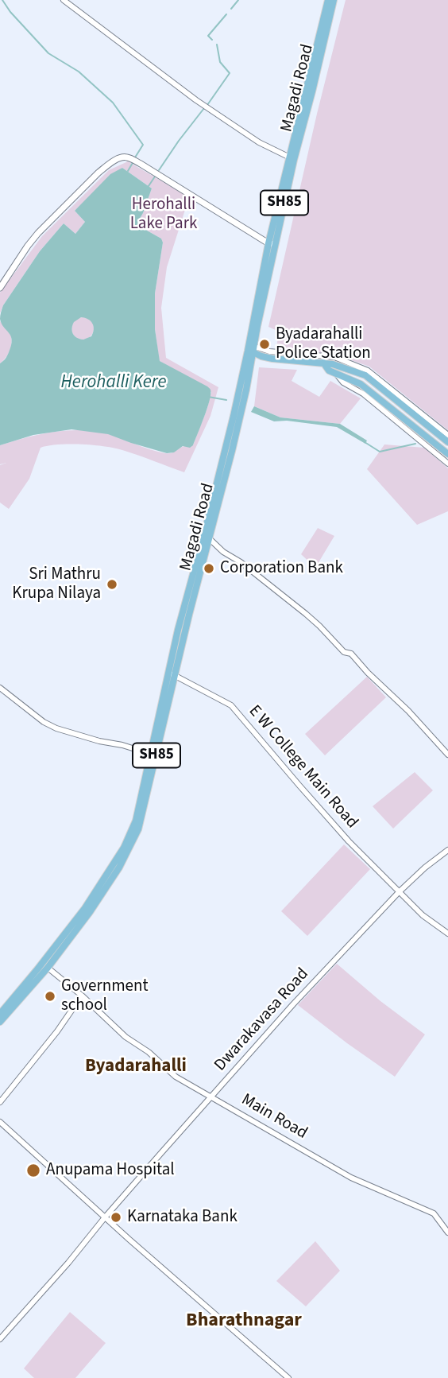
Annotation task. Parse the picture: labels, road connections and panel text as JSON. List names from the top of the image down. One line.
{"streets":{"main road":["Magadi Road","SH85"],"street":["E W College Main Road","Dwarakavasa Road","Main Road"]},"crossings":[["Magadi Road","E W College Main Road"],["Magadi Road","Main Road"],["E W College Main Road","Dwarakavasa Road"],["Dwarakavasa Road","Main Road"]],"districts":["Byadarahalli","Bharathnagar"],"water":["Herohalli Kere"],"parks":["Herohalli Lake Park"],"places":["Byadarahalli Police Station","Corporation Bank","Sri Mathru Krupa Nilaya","Government school","Anupama Hospital","Karnataka Bank"]}
